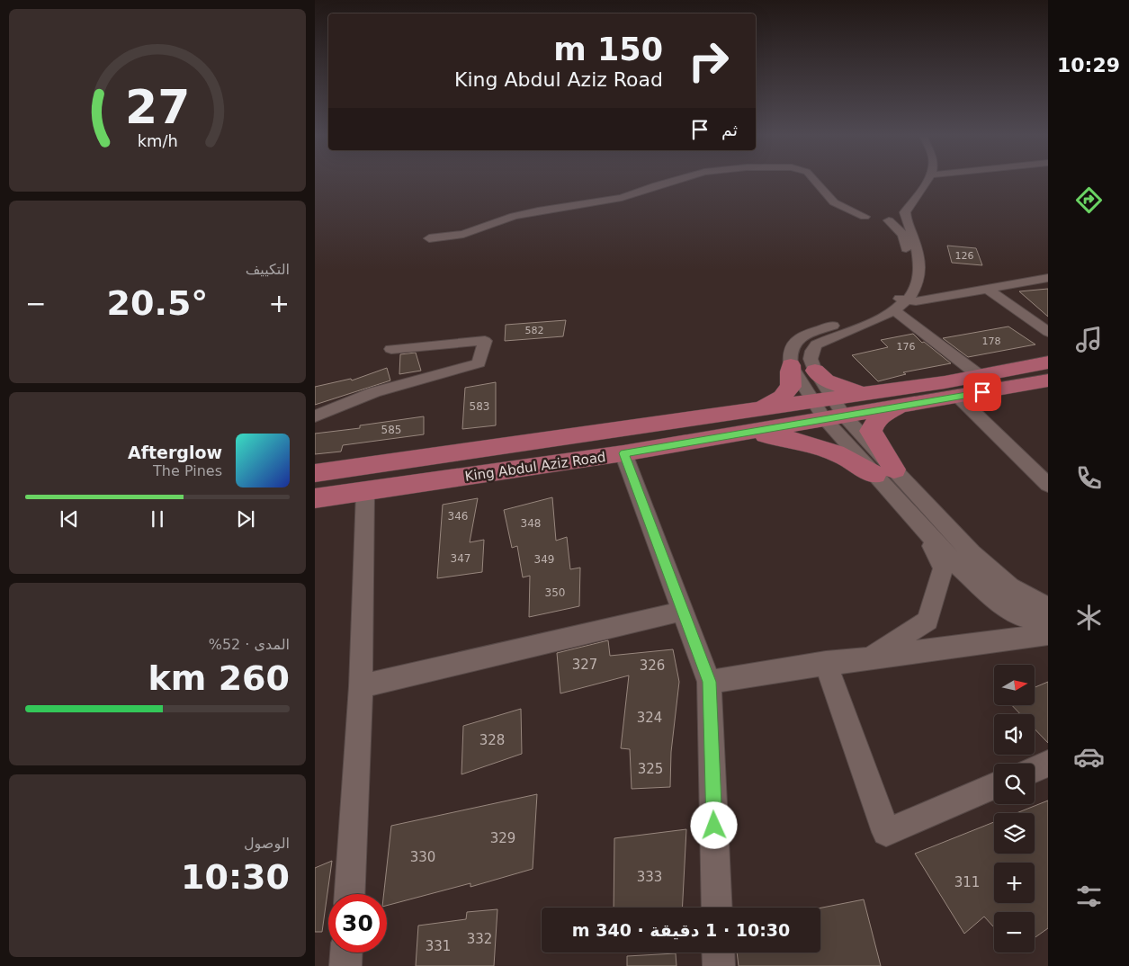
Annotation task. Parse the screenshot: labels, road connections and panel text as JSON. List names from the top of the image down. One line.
{"streets":{"main road":["King Abdul Aziz Road"]},"house_numbers":["126","582","178","176","583","585","346","348","347","349","350","327","326","324","328","325","329","330","333","311","332","331"],"north":"right","page":{"tabs":"10:29","turn":["150 m","King Abdul Aziz Road"],"then":"ثم","tile":["التكييف",["المدى · 52%","260 km"],["الوصول","10:30"]],"heat":["−","20.5°","+"],"song":["Afterglow","The Pines"],"map_buttons":["+","−"],"limit":"30","trip":"10:30 · 1 دقيقة · 340 m","gauge":["27","km/h"]}}
